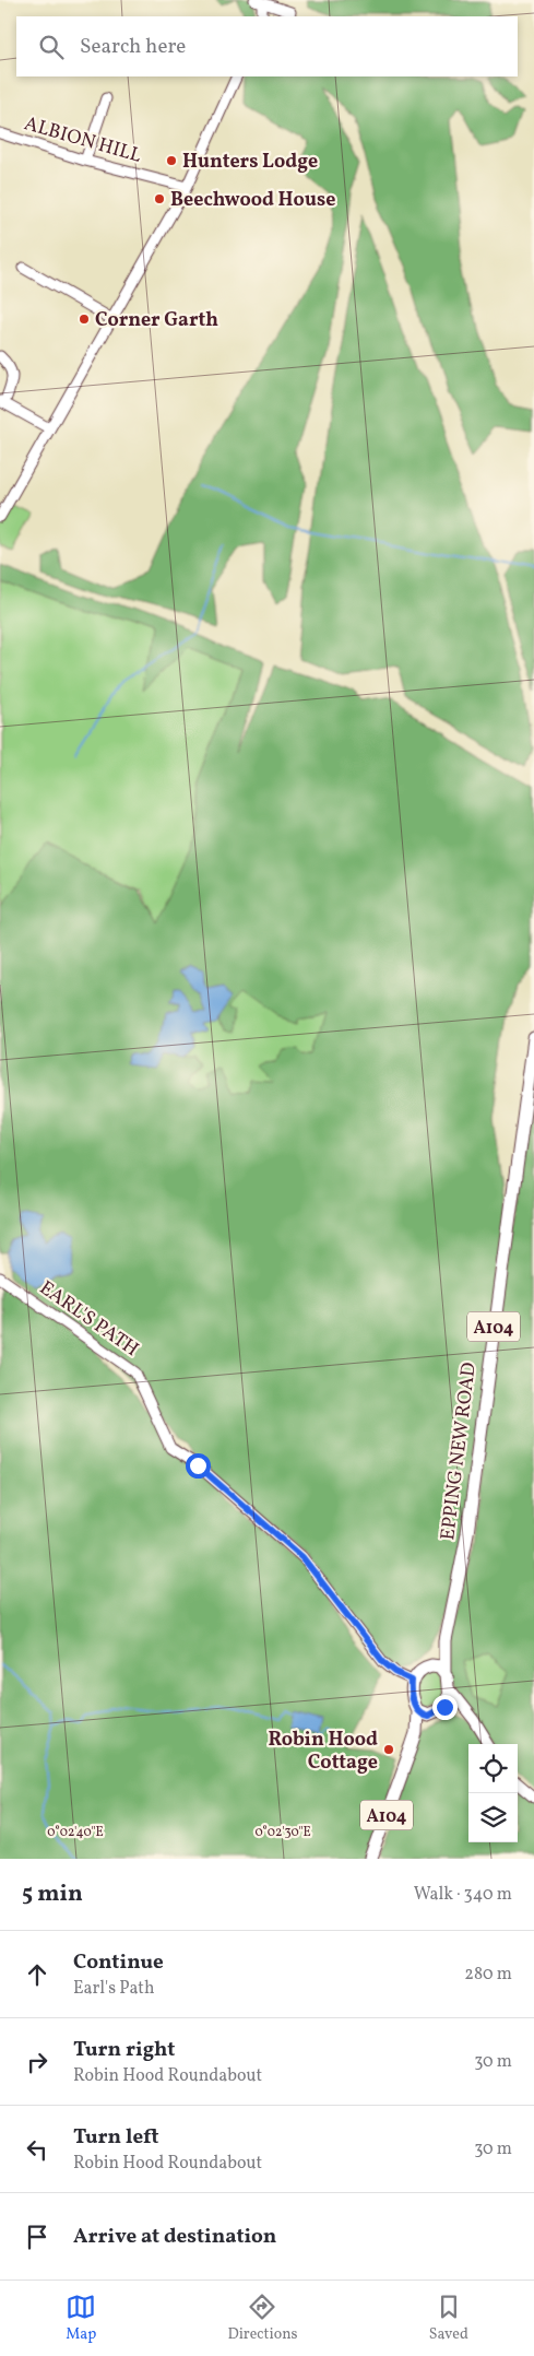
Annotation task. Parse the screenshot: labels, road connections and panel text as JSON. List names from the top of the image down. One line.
{"streets":{"main road":["A104","EPPING NEW ROAD"],"street":["ALBION HILL","EARL'S PATH"]},"crossings":[["EARL'S PATH","A104"],["EARL'S PATH","EPPING NEW ROAD"],["A104","EPPING NEW ROAD"]],"places":["Hunters Lodge","Beechwood House","Corner Garth","Robin Hood Cottage"],"page":{"search":"Search here","heading":["5 min","Walk · 340 m"],"list":[["Continue","Earl's Path","280 m"],["Turn right","Robin Hood Roundabout","30 m"],["Turn left","Robin Hood Roundabout","30 m"],"Arrive at destination"],"nav":["Map","Directions","Saved"]},"coordinates":["0°02'40\"E","0°02'30\"E"]}
